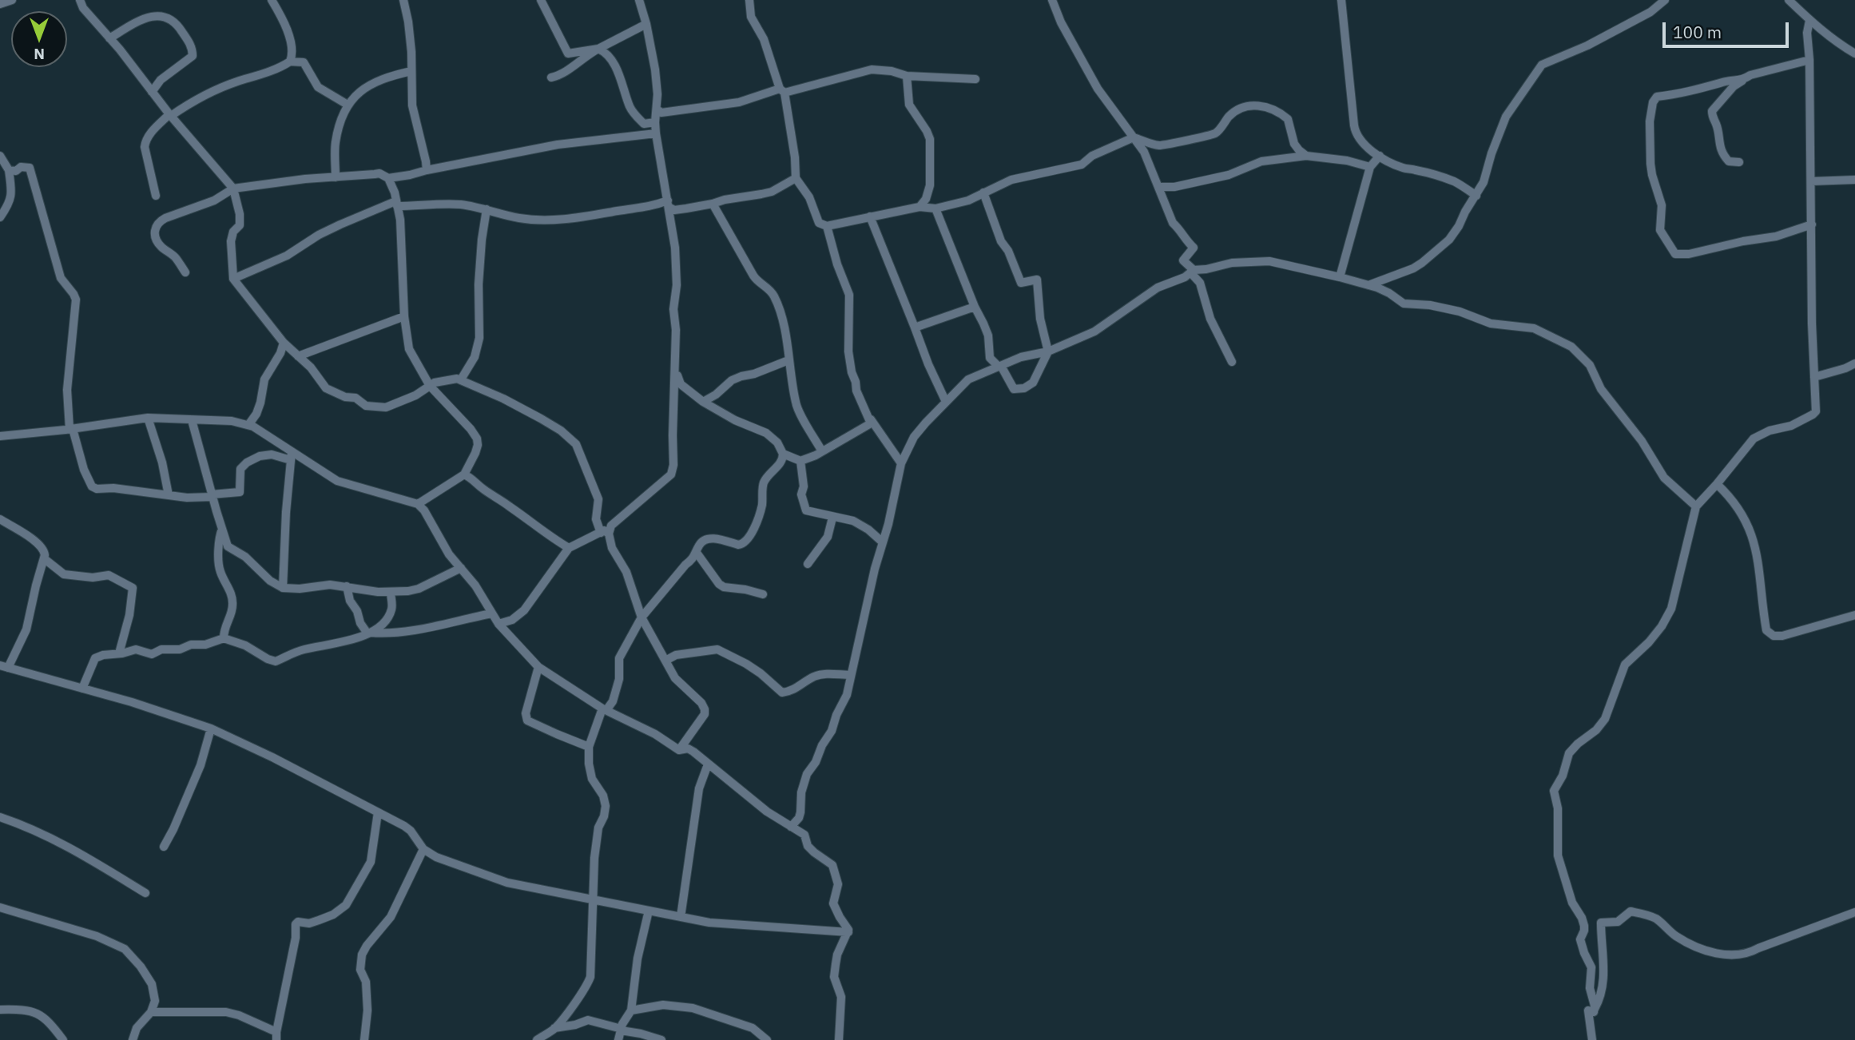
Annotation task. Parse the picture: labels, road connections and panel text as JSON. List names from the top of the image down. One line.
{"scale_bar":"100 m","north":"bottom"}
